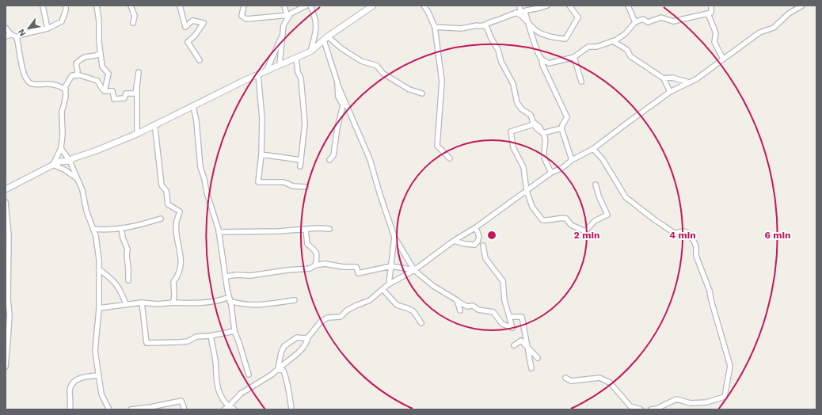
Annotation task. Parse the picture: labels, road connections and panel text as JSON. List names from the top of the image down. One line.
{"north":"bottom left","rings":["2 min","4 min","6 min"]}
